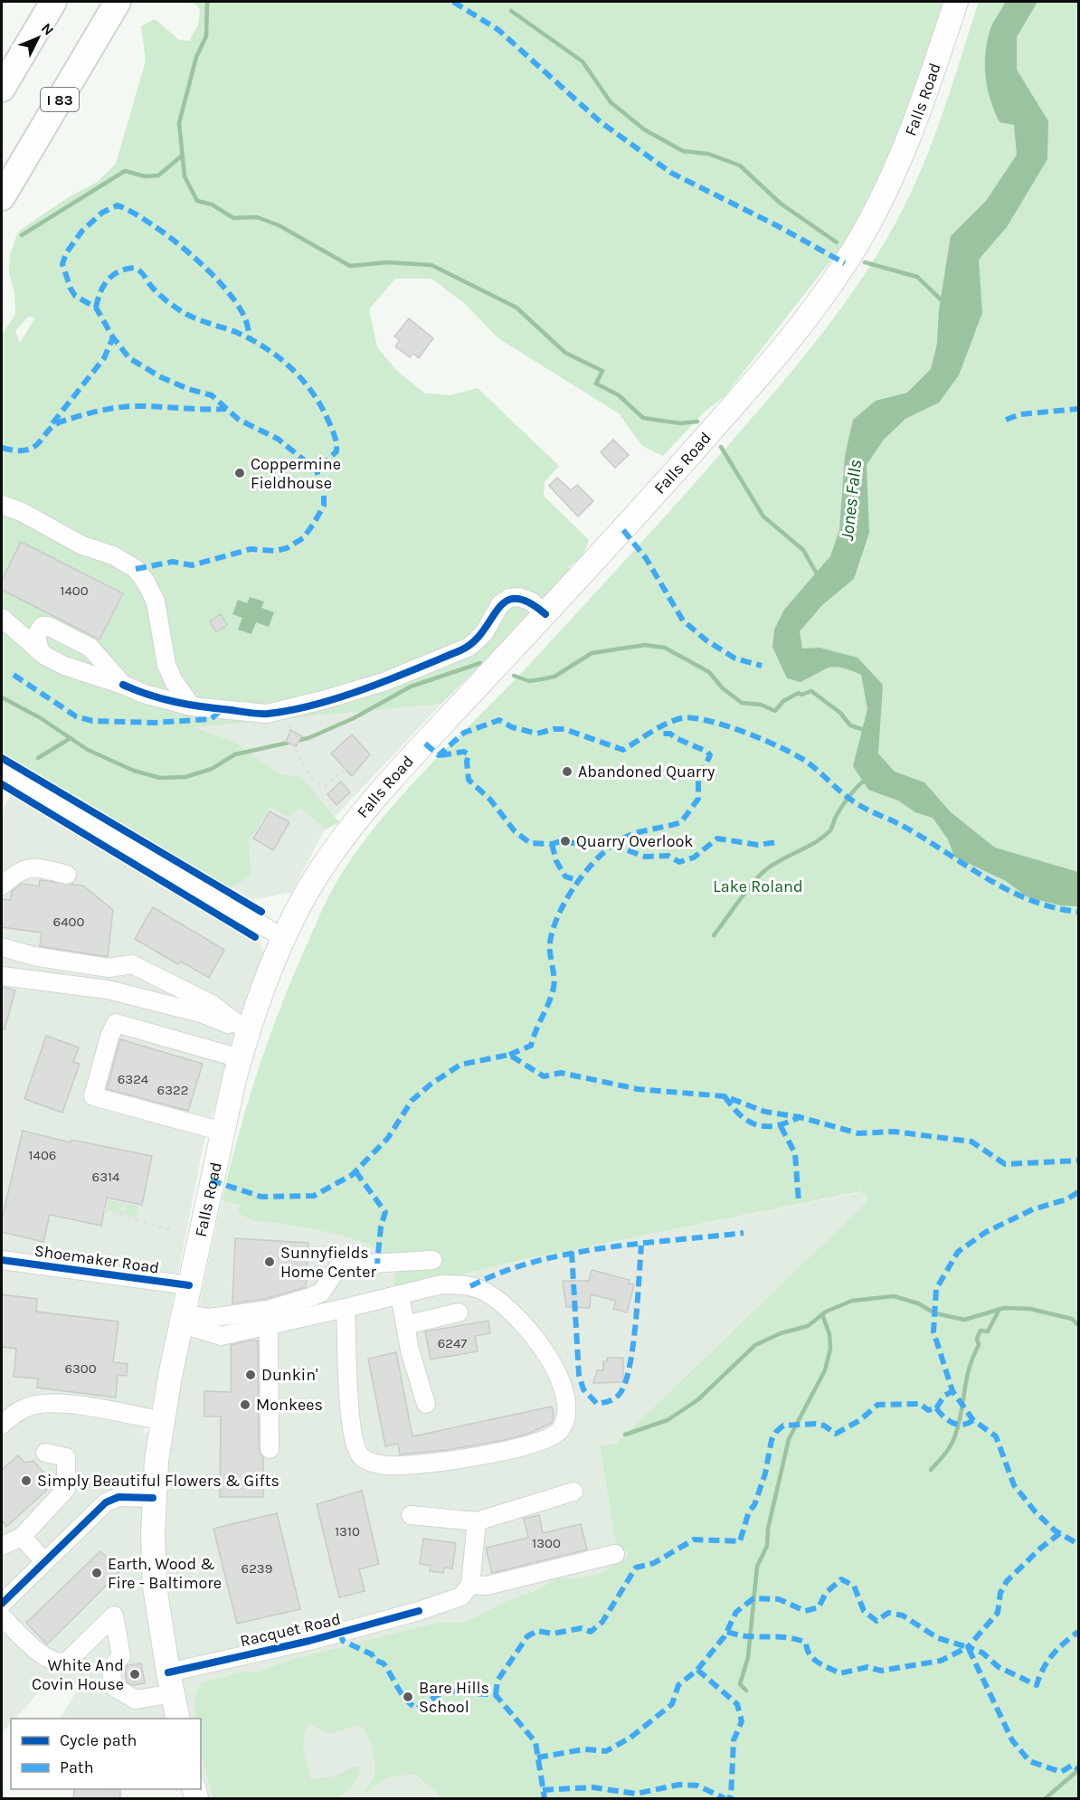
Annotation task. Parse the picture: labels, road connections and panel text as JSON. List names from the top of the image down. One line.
{"streets":{"highway":["I 83"],"main road":["Falls Road"],"street":["Shoemaker Road","Racquet Road"]},"crossings":[["Falls Road","Shoemaker Road"],["Falls Road","Racquet Road"]],"water":["Jones Falls"],"parks":["Lake Roland"],"places":["Coppermine Fieldhouse","Abandoned Quarry","Quarry Overlook","Sunnyfields Home Center","Dunkin'","Monkees","Simply Beautiful Flowers & Gifts","Earth, Wood & Fire - Baltimore","White And Covin House","Bare Hills School"],"house_numbers":["1400","6400","6324","6322","1406","6314","6247","6300","1310","1300","6239"],"legend":["Cycle path","Path"],"north":"top right"}
